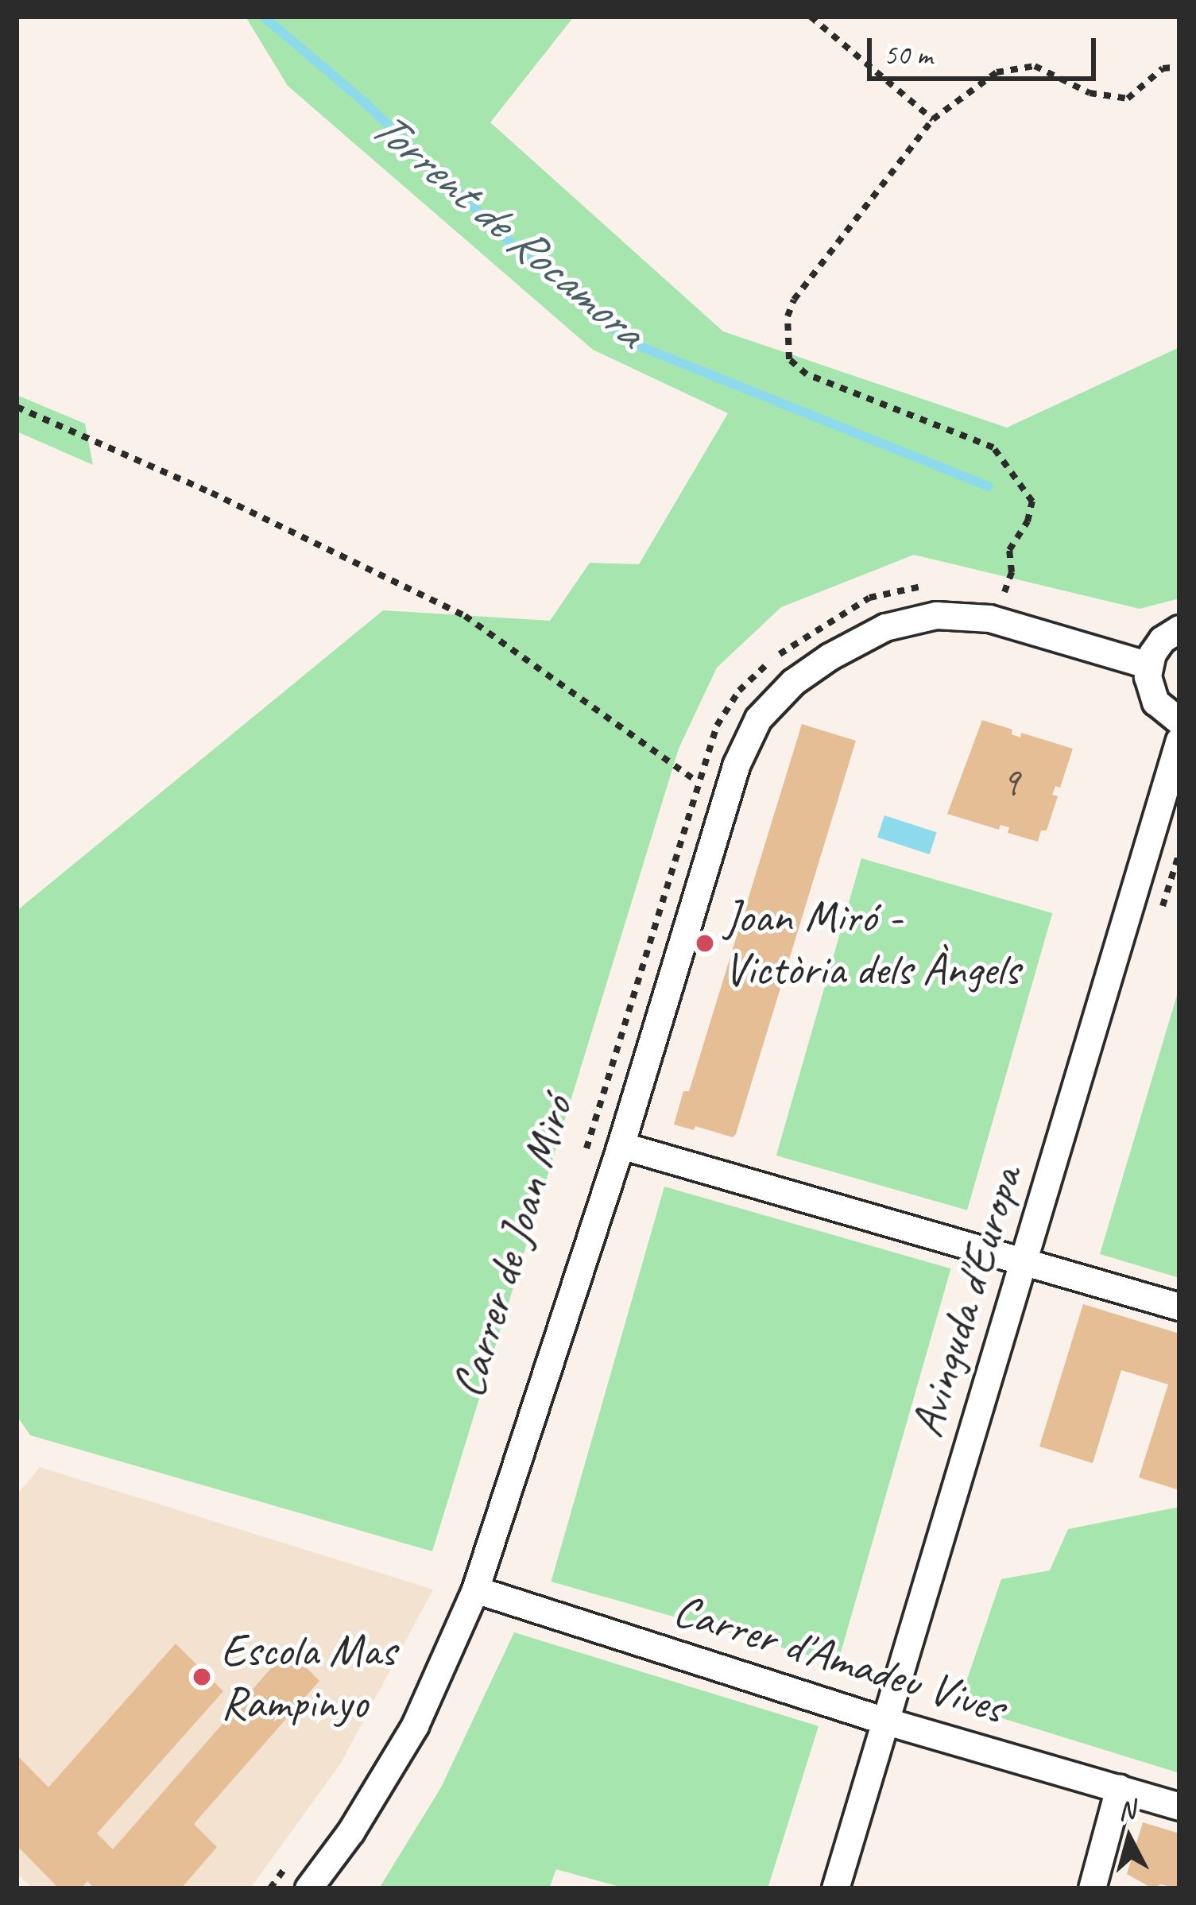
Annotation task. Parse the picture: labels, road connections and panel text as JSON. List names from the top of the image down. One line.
{"streets":{"street":["Carrer de Joan Miró","Avinguda d'Europa","Carrer d'Amadeu Vives"]},"crossings":[["Carrer de Joan Miró","Carrer d'Amadeu Vives"],["Avinguda d'Europa","Carrer d'Amadeu Vives"]],"water":["Torrent de Rocamora"],"places":["Joan Miró - Victòria dels Àngels","Escola Mas Rampinyo"],"house_numbers":["9"],"scale_bar":"50 m","north":"top"}
